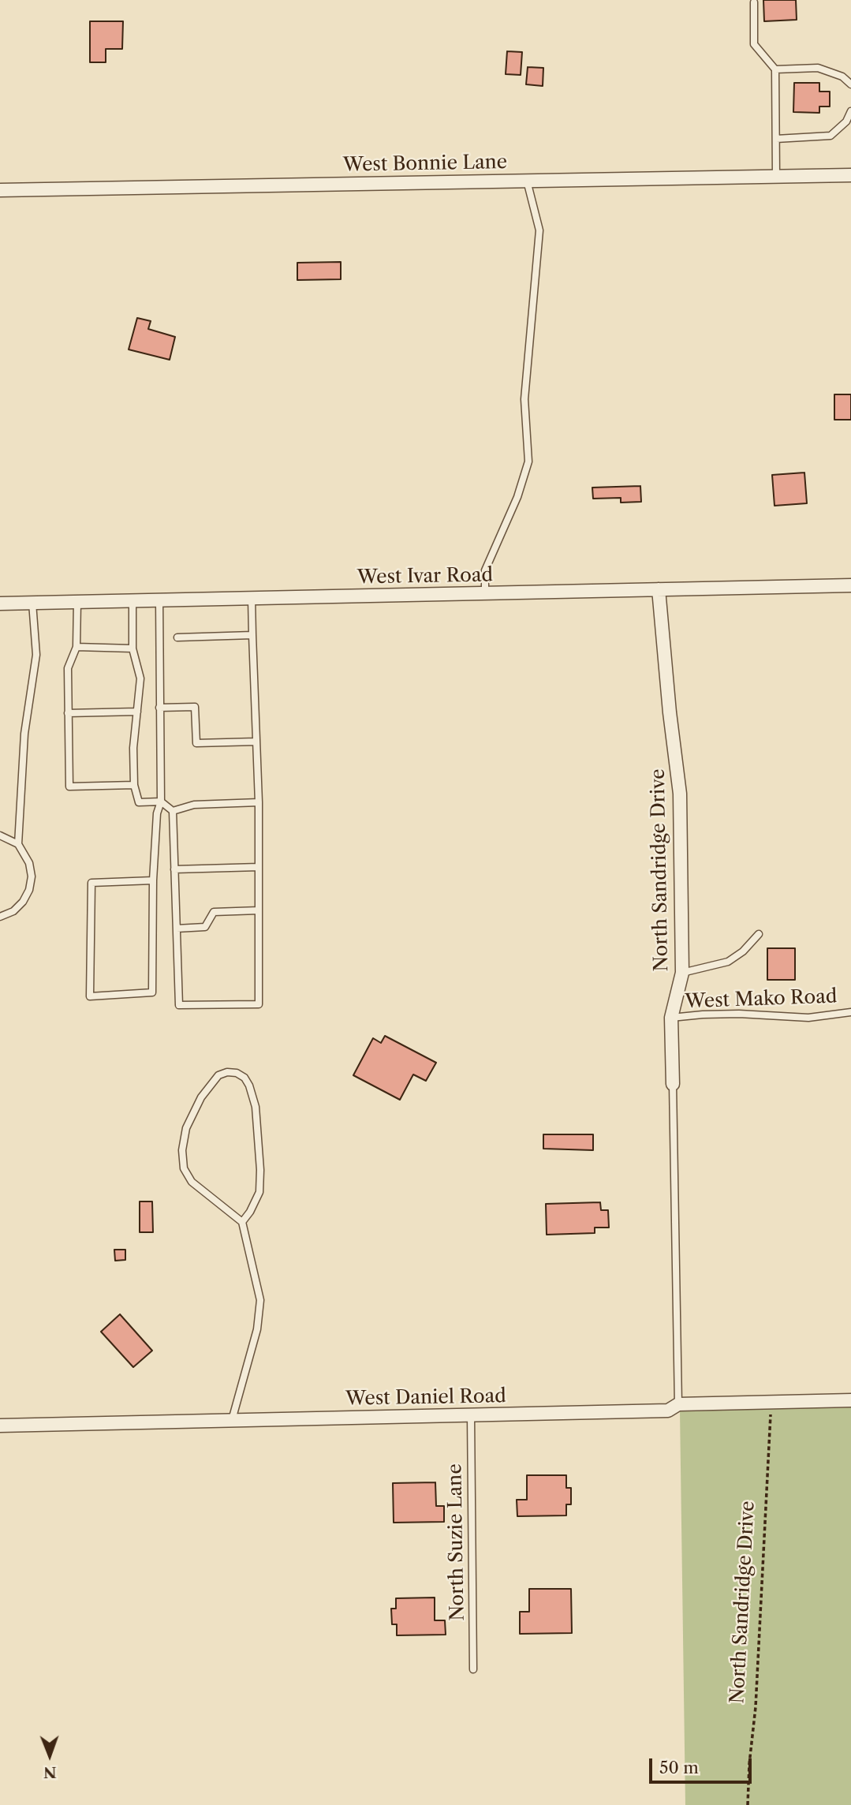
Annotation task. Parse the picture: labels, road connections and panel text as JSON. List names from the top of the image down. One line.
{"streets":{"street":["West Bonnie Lane","West Ivar Road","North Sandridge Drive","West Daniel Road"],"lane":["West Mako Road","North Suzie Lane"]},"crossings":[["West Ivar Road","North Sandridge Drive"],["North Sandridge Drive","West Mako Road"],["North Sandridge Drive","West Daniel Road"],["West Daniel Road","North Suzie Lane"]],"scale_bar":"50 m","north":"bottom"}
